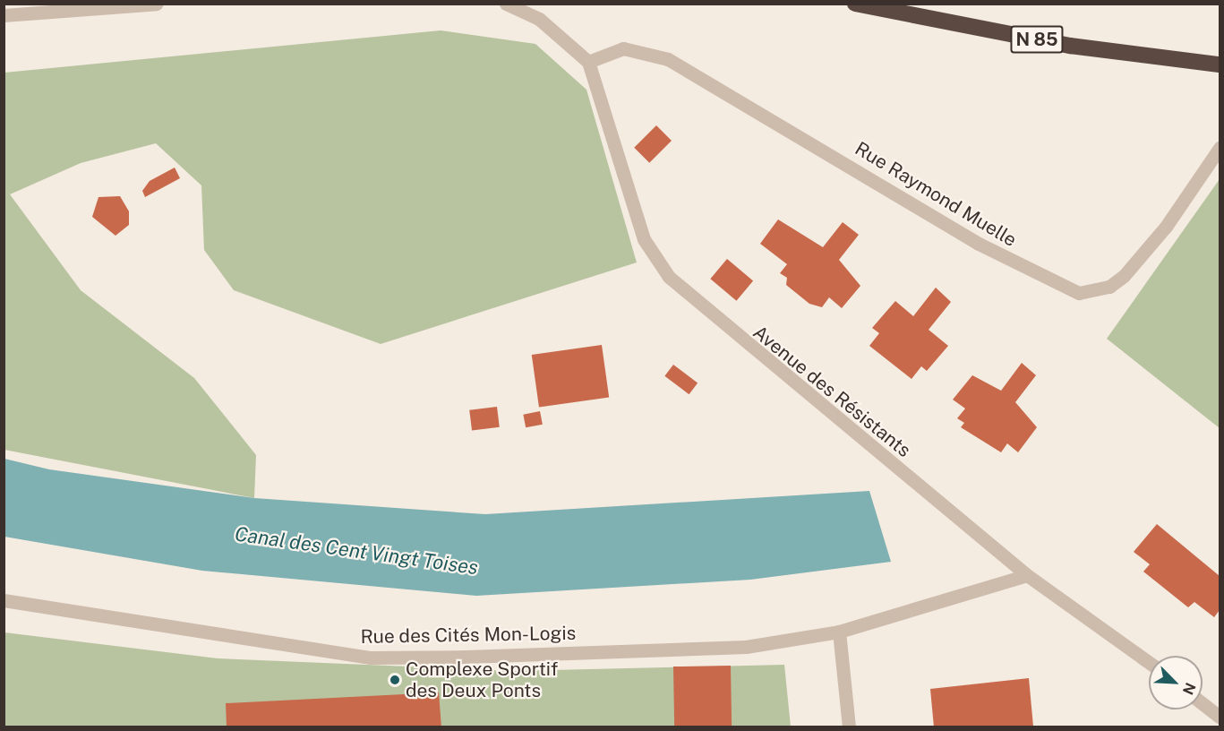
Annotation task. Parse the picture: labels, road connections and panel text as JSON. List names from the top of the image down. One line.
{"streets":{"highway":["N 85"],"street":["Rue Raymond Muelle","Avenue des Résistants","Rue des Cités Mon-Logis"]},"crossings":[["Rue Raymond Muelle","Avenue des Résistants"],["Avenue des Résistants","Rue des Cités Mon-Logis"]],"water":["Canal des Cent Vingt Toises"],"places":["Complexe Sportif des Deux Ponts"],"north":"bottom right"}
